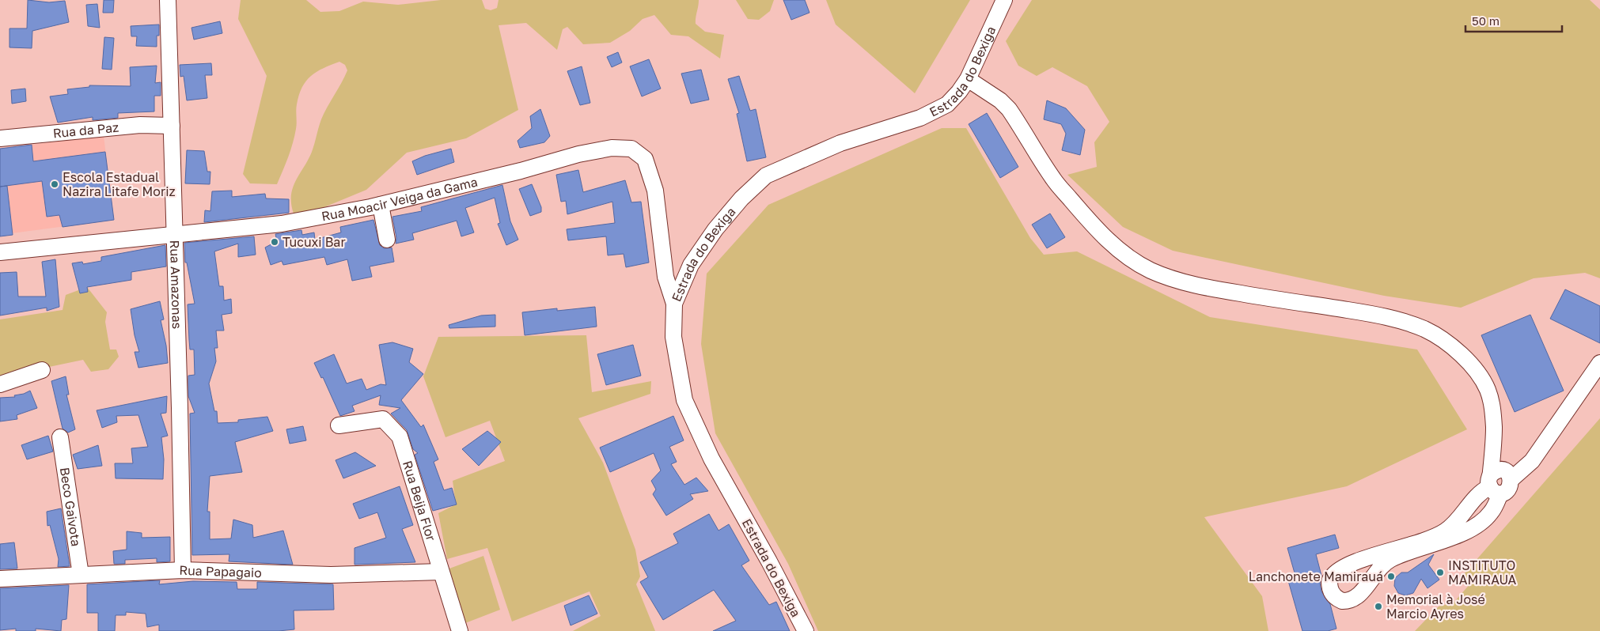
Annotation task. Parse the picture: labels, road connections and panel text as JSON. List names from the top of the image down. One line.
{"streets":{"street":["Estrada do Bexiga","Rua da Paz","Rua Moacir Veiga da Gama","Rua Amazonas","Rua Beija Flor","Beco Gaivota","Rua Papagaio"]},"crossings":[["Estrada do Bexiga","Rua Moacir Veiga da Gama"],["Rua da Paz","Rua Amazonas"],["Rua Moacir Veiga da Gama","Rua Amazonas"],["Rua Amazonas","Rua Papagaio"],["Rua Beija Flor","Rua Papagaio"],["Beco Gaivota","Rua Papagaio"]],"places":["Escola Estadual Nazira Litafe Moriz","Tucuxi Bar","INSTITUTO MAMIRAUA","Lanchonete Mamirauá","Memorial à José Marcio Ayres"],"scale_bar":"50 m"}
